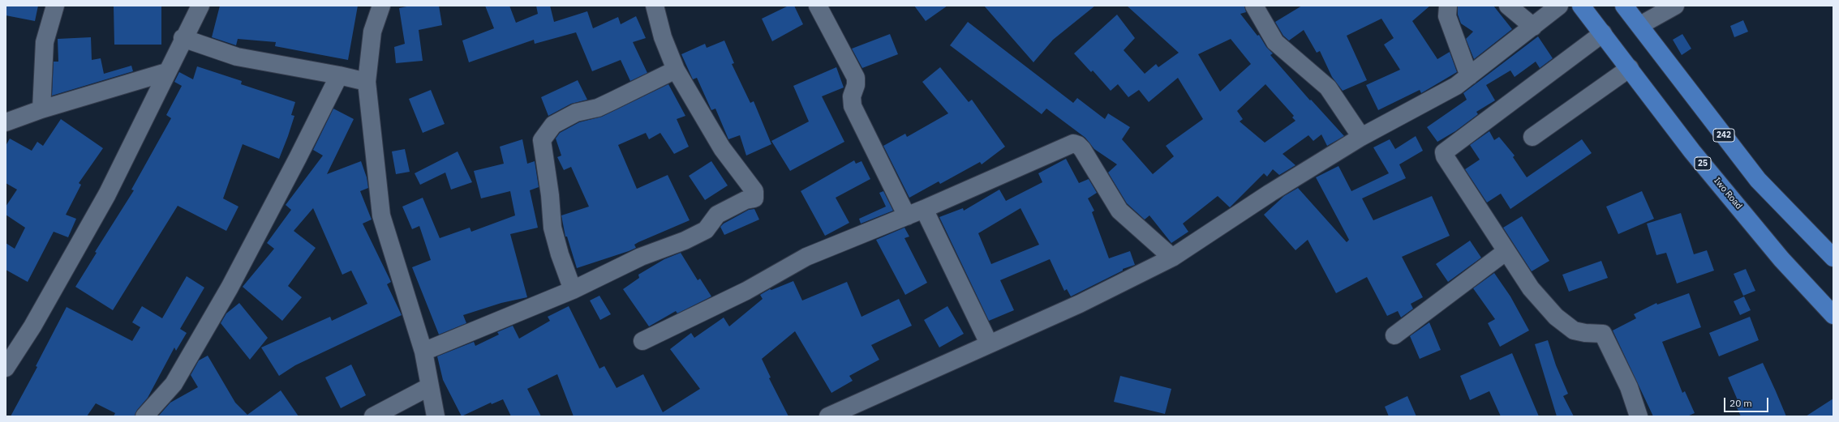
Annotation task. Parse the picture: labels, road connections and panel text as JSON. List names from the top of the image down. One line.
{"streets":{"main road":["242","25","Iwo Road"]},"scale_bar":"20 m"}
